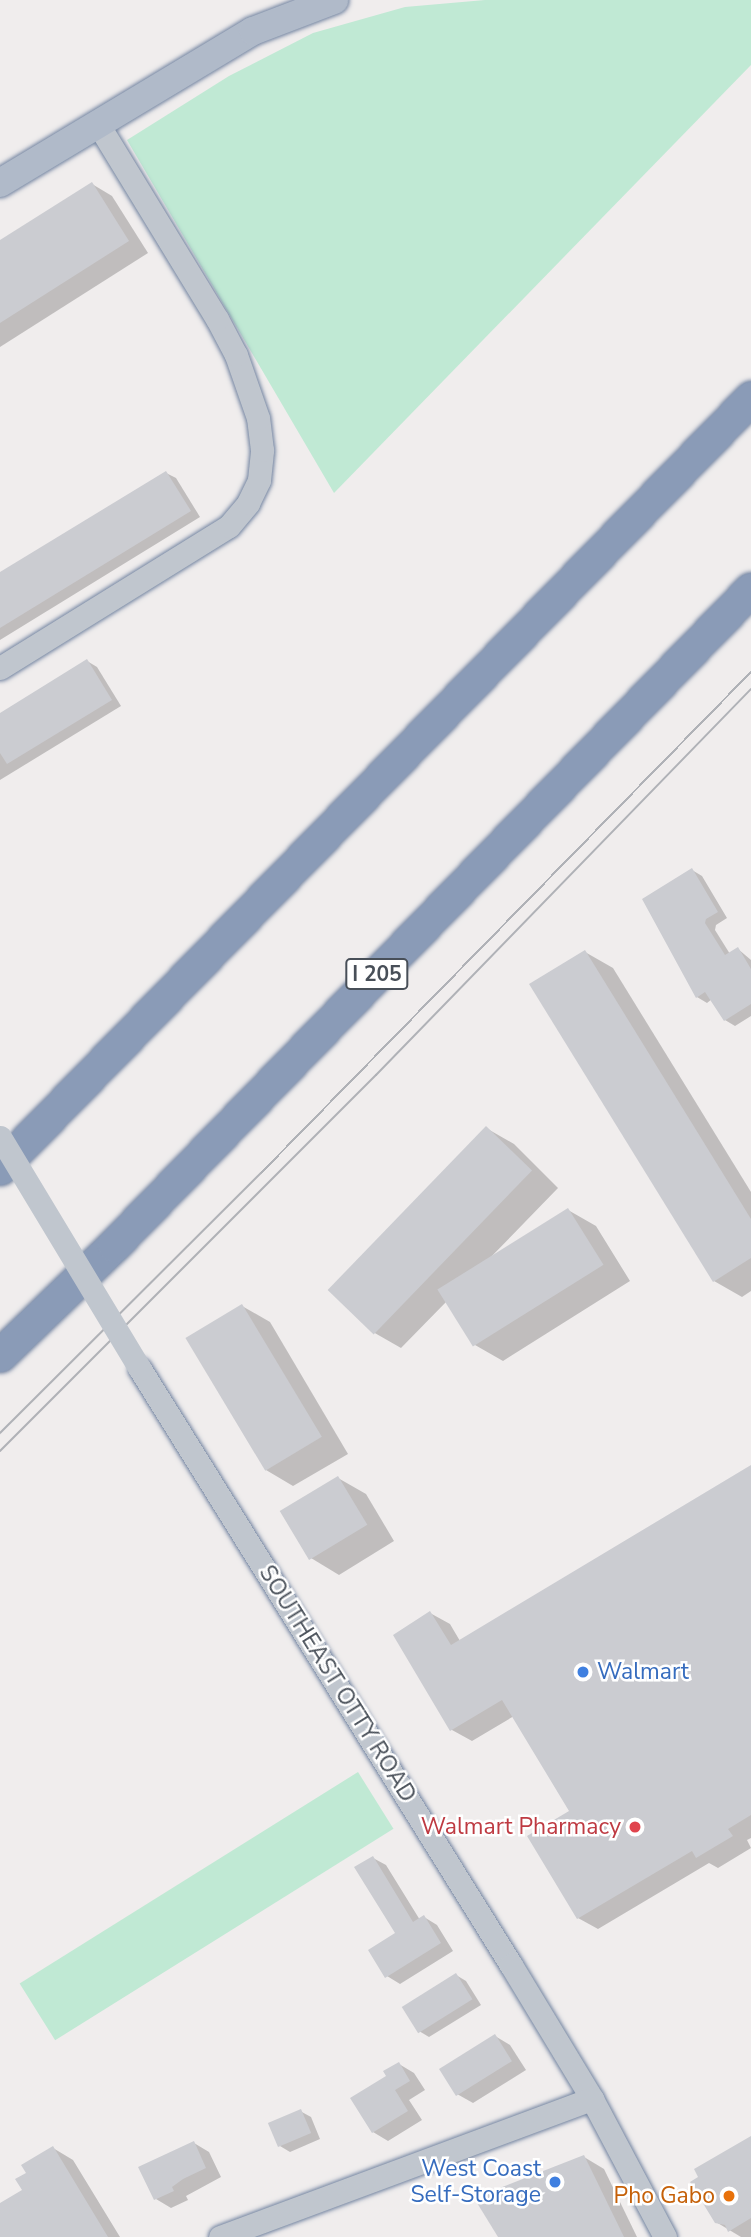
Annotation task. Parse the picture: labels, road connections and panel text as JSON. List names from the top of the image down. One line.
{"streets":{"highway":["I 205"],"street":["SOUTHEAST OTTY ROAD"]},"places":["Walmart","Walmart Pharmacy","West Coast Self-Storage","Pho Gabo"]}
